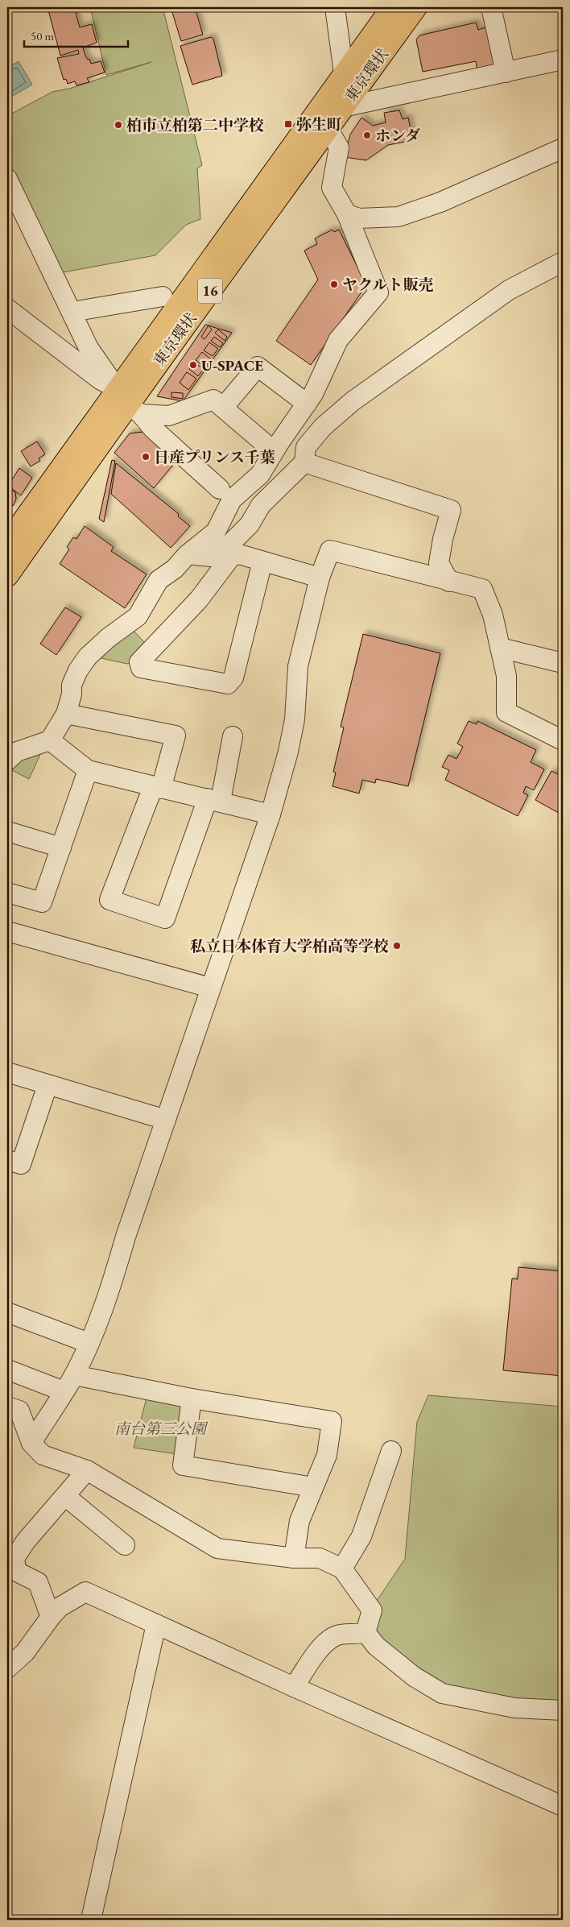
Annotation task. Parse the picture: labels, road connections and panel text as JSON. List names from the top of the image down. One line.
{"streets":{"highway":["東京環状","16"]},"parks":["南台第三公園"],"places":{"transit":["弥生町"],"other":["柏市立柏第二中学校","ホンダ","ヤクルト販売","U-SPACE","日産プリンス千葉","私立日本体育大学柏高等学校"]},"scale_bar":"50 m"}
